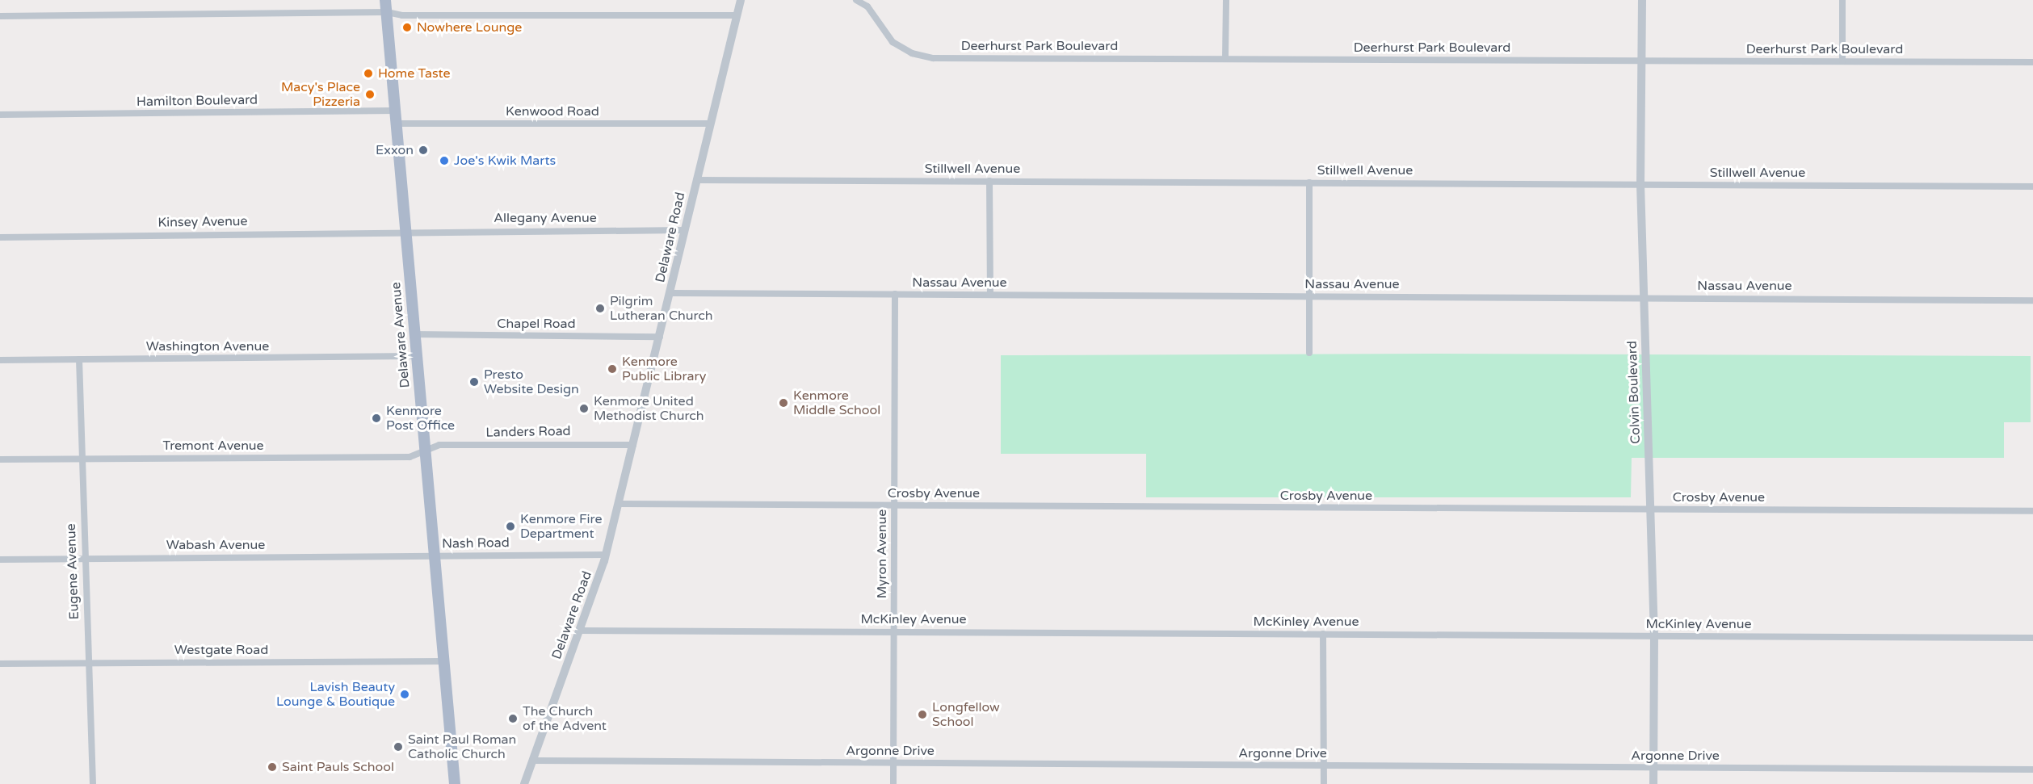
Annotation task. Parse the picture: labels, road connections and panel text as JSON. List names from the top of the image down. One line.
{"streets":{"main road":["Delaware Avenue"],"street":["Deerhurst Park Boulevard","Hamilton Boulevard","Kenwood Road","Stillwell Avenue","Allegany Avenue","Kinsey Avenue","Delaware Road","Nassau Avenue","Chapel Road","Washington Avenue","Colvin Boulevard","Landers Road","Tremont Avenue","Crosby Avenue","Nash Road","Wabash Avenue","Myron Avenue","Eugene Avenue","McKinley Avenue","Westgate Road","Argonne Drive"]},"crossings":[["Deerhurst Park Boulevard","Colvin Boulevard"],["Hamilton Boulevard","Delaware Avenue"],["Kenwood Road","Delaware Road"],["Kenwood Road","Delaware Avenue"],["Stillwell Avenue","Delaware Road"],["Stillwell Avenue","Colvin Boulevard"],["Allegany Avenue","Kinsey Avenue"],["Allegany Avenue","Delaware Road"],["Allegany Avenue","Delaware Avenue"],["Kinsey Avenue","Delaware Avenue"],["Delaware Road","Nassau Avenue"],["Delaware Road","Chapel Road"],["Delaware Road","Landers Road"],["Delaware Road","Crosby Avenue"],["Delaware Road","Nash Road"],["Delaware Road","McKinley Avenue"],["Delaware Road","Argonne Drive"],["Nassau Avenue","Colvin Boulevard"],["Nassau Avenue","Myron Avenue"],["Chapel Road","Delaware Avenue"],["Delaware Avenue","Washington Avenue"],["Delaware Avenue","Landers Road"],["Delaware Avenue","Tremont Avenue"],["Delaware Avenue","Nash Road"],["Delaware Avenue","Wabash Avenue"],["Delaware Avenue","Westgate Road"],["Washington Avenue","Eugene Avenue"],["Colvin Boulevard","Crosby Avenue"],["Colvin Boulevard","McKinley Avenue"],["Colvin Boulevard","Argonne Drive"],["Landers Road","Tremont Avenue"],["Tremont Avenue","Eugene Avenue"],["Crosby Avenue","Myron Avenue"],["Nash Road","Wabash Avenue"],["Wabash Avenue","Eugene Avenue"],["Myron Avenue","McKinley Avenue"],["Myron Avenue","Argonne Drive"],["Eugene Avenue","Westgate Road"]],"places":["Nowhere Lounge","Home Taste","Macy's Place Pizzeria","Exxon","Joe's Kwik Marts","Pilgrim Lutheran Church","Kenmore Public Library","Presto Website Design","Kenmore Middle School","Kenmore United Methodist Church","Kenmore Post Office","Kenmore Fire Department","Lavish Beauty Lounge & Boutique","Longfellow School","The Church of the Advent","Saint Paul Roman Catholic Church","Saint Pauls School"]}
